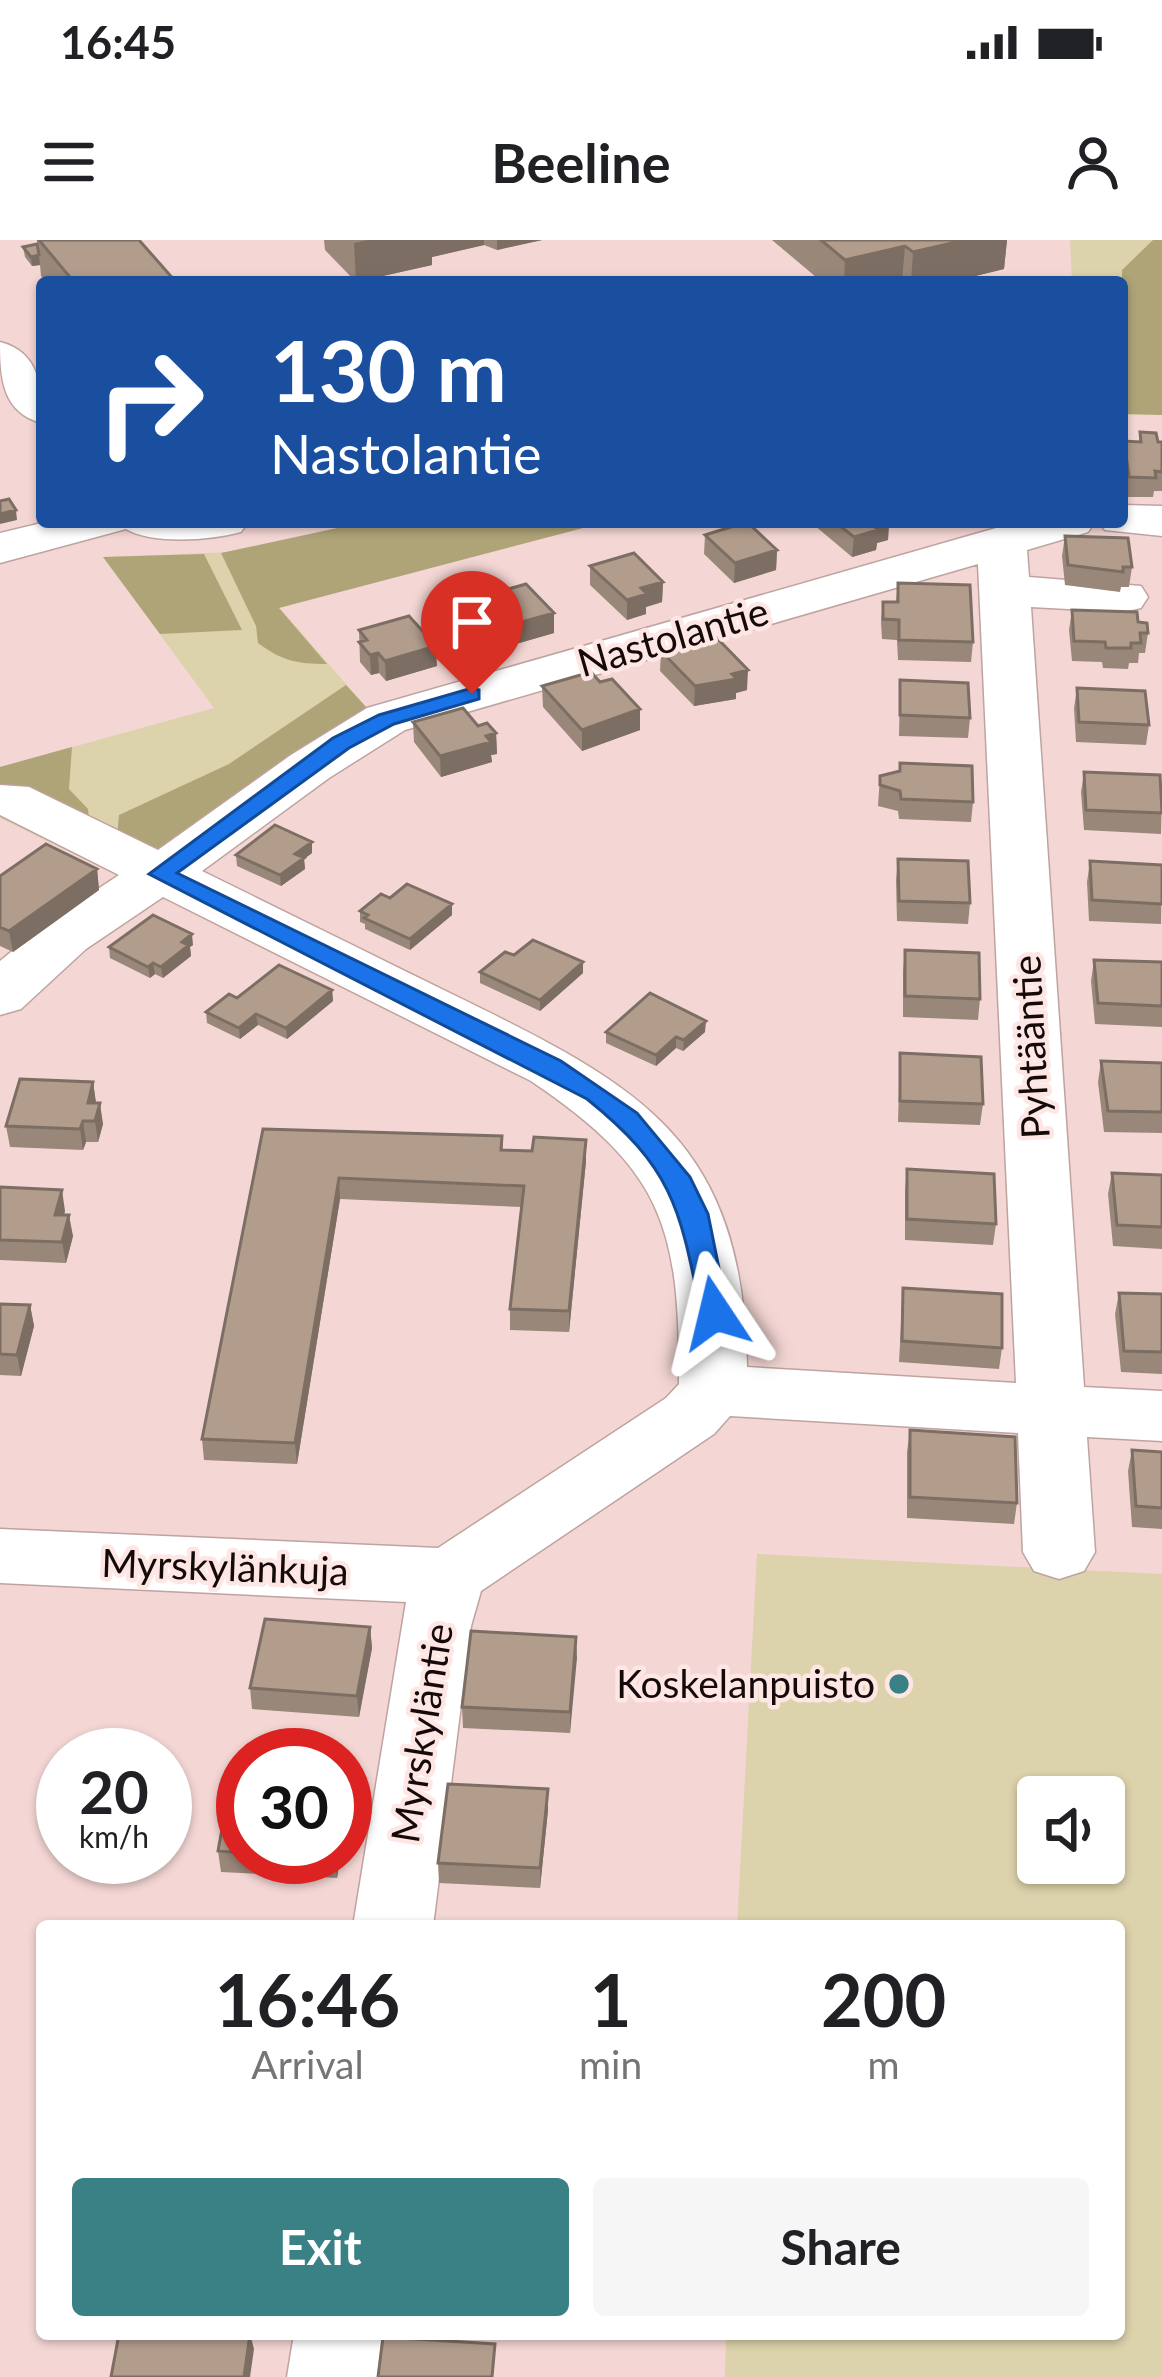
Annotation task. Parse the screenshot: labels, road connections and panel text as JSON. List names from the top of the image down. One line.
{"streets":{"street":["Nastolantie","Pyhtääntie","Myrskylänkuja","Myrskyläntie"]},"crossings":[["Nastolantie","Pyhtääntie"],["Myrskylänkuja","Myrskyläntie"]],"places":["Koskelanpuisto"],"page":{"status":"16:45","header":"Beeline","turn":["130 m","Nastolantie"],"speed":"20 km/h","limit":"30","eta":["16:46","Arrival","1","min","200","m"],"buttons":["Exit","Share"]}}
